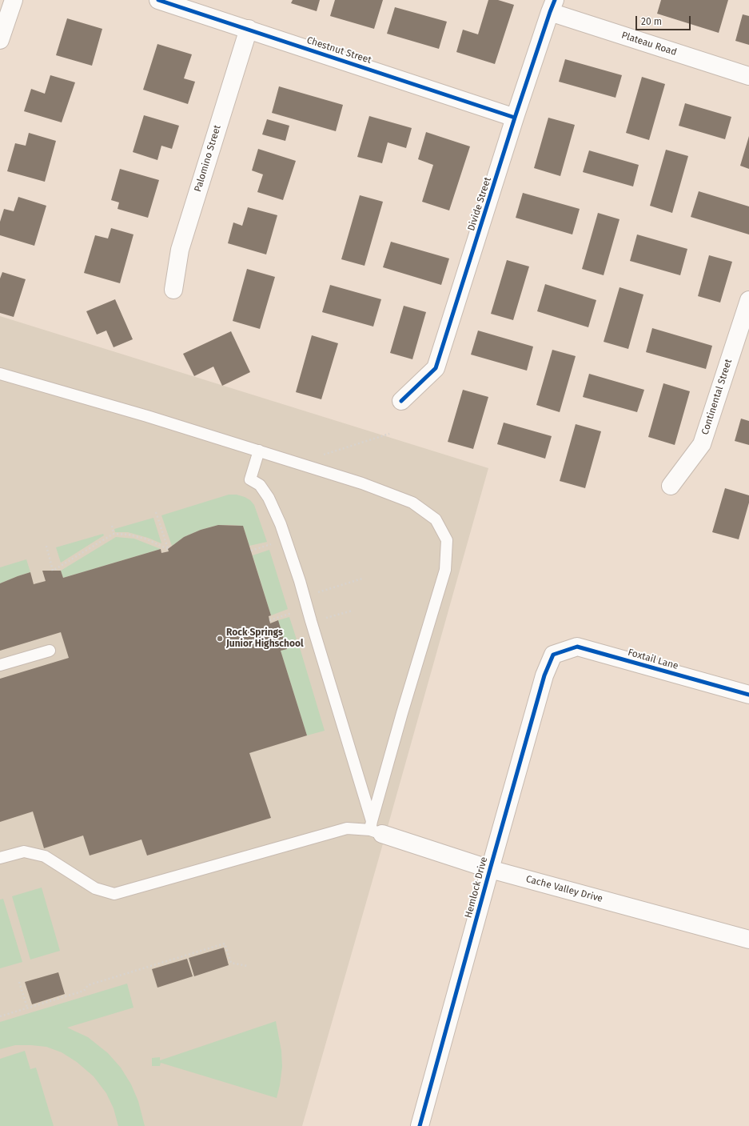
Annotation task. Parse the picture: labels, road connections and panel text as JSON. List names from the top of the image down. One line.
{"streets":{"street":["Plateau Road","Chestnut Street","Palomino Street","Divide Street","Continental Street","Foxtail Lane","Hemlock Drive","Cache Valley Drive"]},"crossings":[["Plateau Road","Divide Street"],["Chestnut Street","Palomino Street"],["Chestnut Street","Divide Street"],["Foxtail Lane","Hemlock Drive"],["Hemlock Drive","Cache Valley Drive"]],"places":["Rock Springs Junior Highschool"],"scale_bar":"20 m"}
